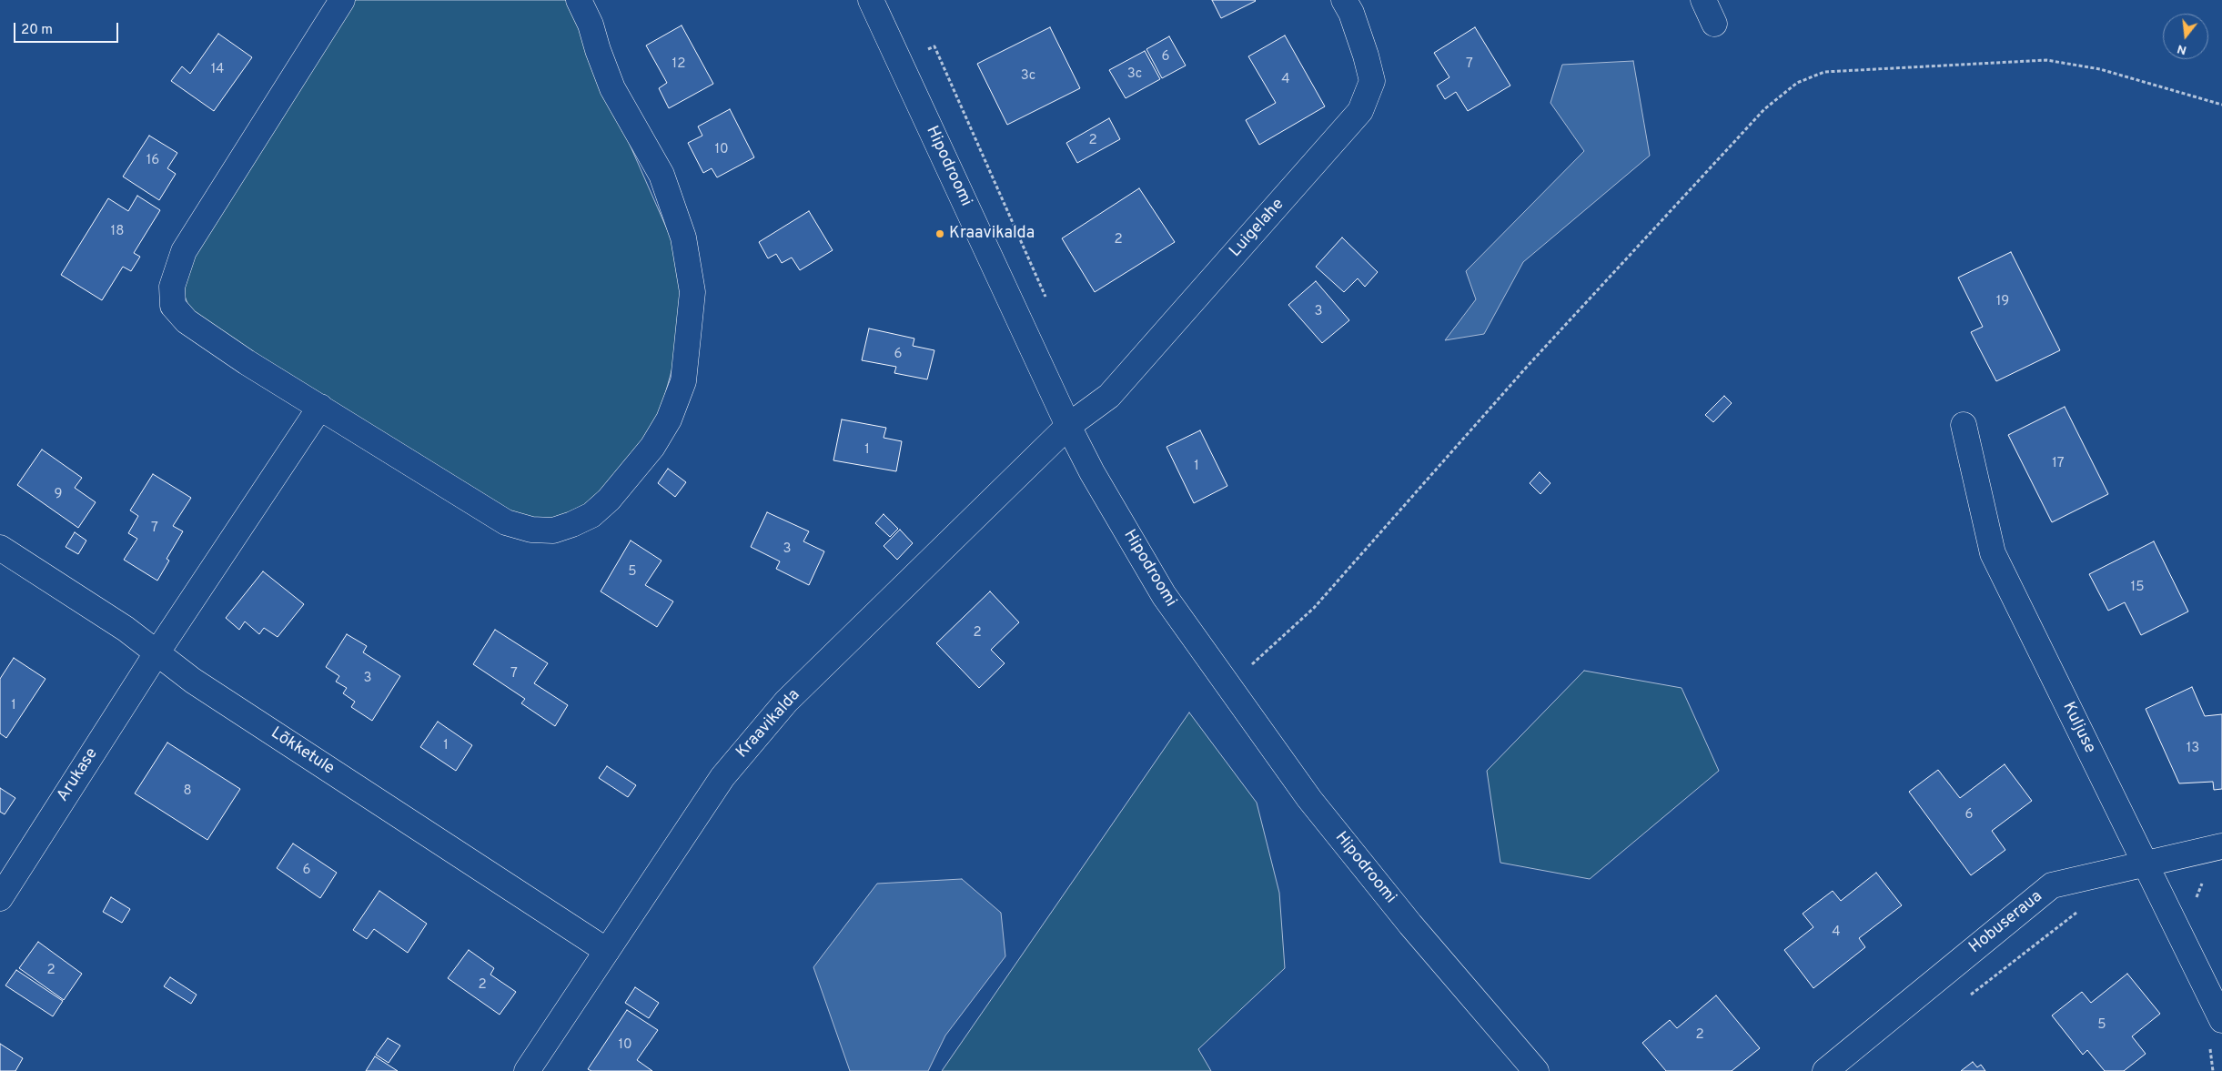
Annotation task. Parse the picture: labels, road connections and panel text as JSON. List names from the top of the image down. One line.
{"streets":{"street":["Hipodroomi","Luigelahe","Kraavikalda","Kuljuse","Lõkketule","Arukase","Hobuseraua"]},"crossings":[["Hipodroomi","Luigelahe"],["Hipodroomi","Kraavikalda"],["Luigelahe","Kraavikalda"],["Kraavikalda","Lõkketule"],["Kuljuse","Hobuseraua"],["Lõkketule","Arukase"]],"places":["Kraavikalda"],"house_numbers":["6","12","7","14","3c","3c","4","2","10","16","18","2","19","3","6","1","17","1","9","7","3","5","15","2","7","3","1","1","13","8","6","6","4","2","2","5","2","10"],"scale_bar":"20 m","north":"bottom"}
